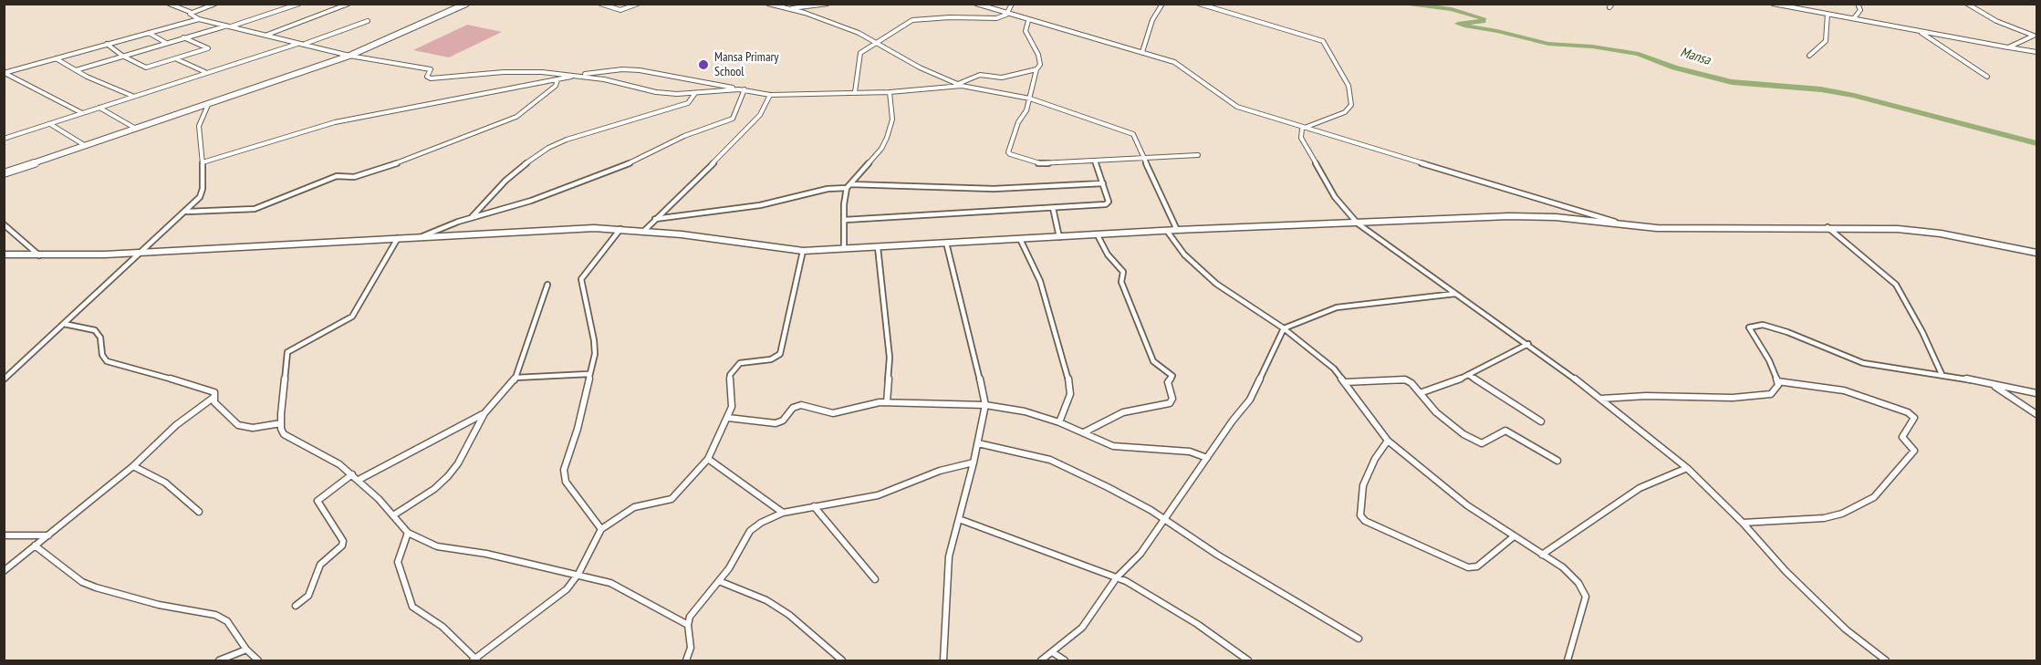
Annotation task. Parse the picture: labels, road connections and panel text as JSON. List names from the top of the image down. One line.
{"water":["Mansa"],"places":["Mansa Primary School"]}
